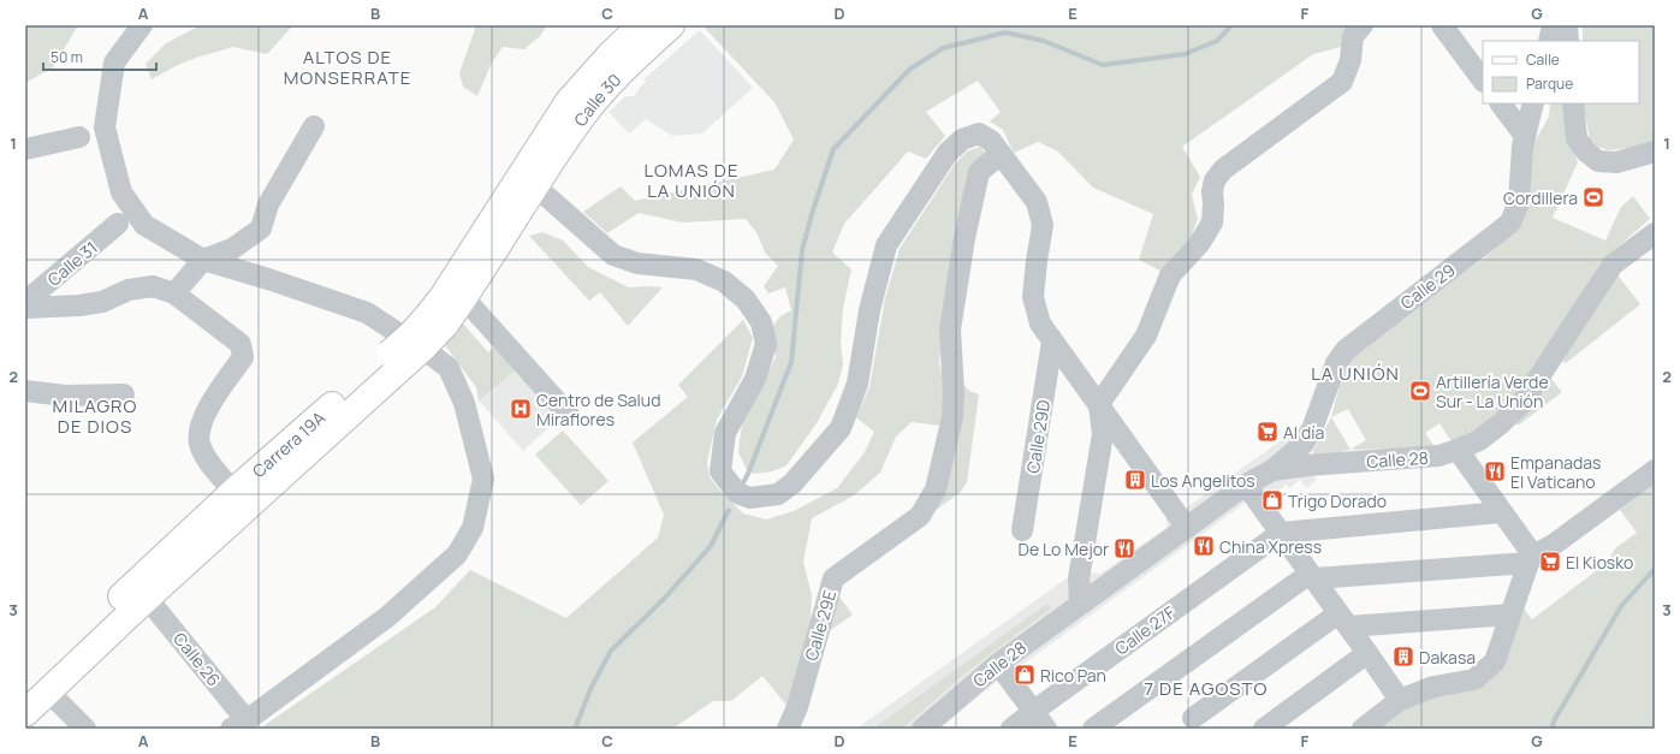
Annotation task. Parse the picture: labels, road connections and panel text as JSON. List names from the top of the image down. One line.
{"streets":{"main road":["Calle 30","Carrera 19A"],"street":["Calle 31","Calle 29","Calle 29D","Calle 28","Calle 29E","Calle 27F","Calle 26"]},"crossings":[["Calle 30","Carrera 19A"],["Carrera 19A","Calle 26"]],"districts":["ALTOS DE MONSERRATE","LOMAS DE LA UNIÓN","LA UNIÓN","MILAGRO DE DIOS","7 DE AGOSTO"],"places":{"sports":["Cordillera","Artillería Verde Sur - La Unión"],"hospital":["Centro de Salud Miraflores"],"supermarket":["Al día","El Kiosko"],"restaurant":["Empanadas El Vaticano","China Xpress","De Lo Mejor"],"building":["Los Angelitos","Dakasa"],"shop":["Trigo Dorado","Rico Pan"]},"legend":["Calle","Parque"],"scale_bar":"50 m","grid":{"columns":["A","B","C","D","E","F","G"],"rows":["1","2","3"]}}
